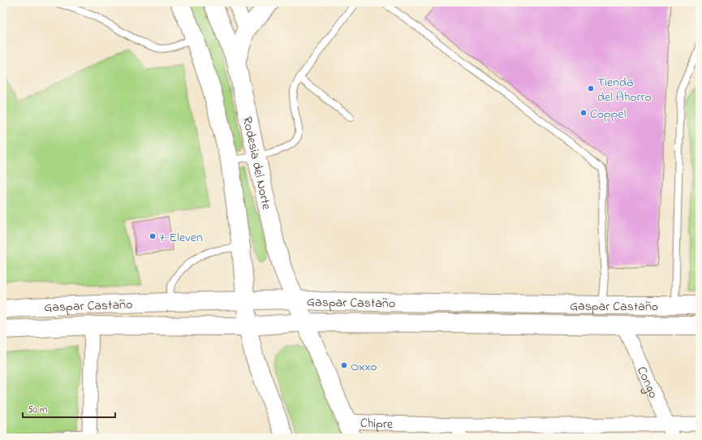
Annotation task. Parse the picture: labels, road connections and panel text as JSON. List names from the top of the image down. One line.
{"streets":{"main road":["Rodesia del Norte","Gaspar Castaño"],"street":["Congo","Chipre"]},"crossings":[["Rodesia del Norte","Gaspar Castaño"],["Rodesia del Norte","Chipre"],["Gaspar Castaño","Congo"],["Congo","Chipre"]],"places":["Tienda del Ahorro","Coppel","7-Eleven","Oxxo"],"scale_bar":"50 m"}
